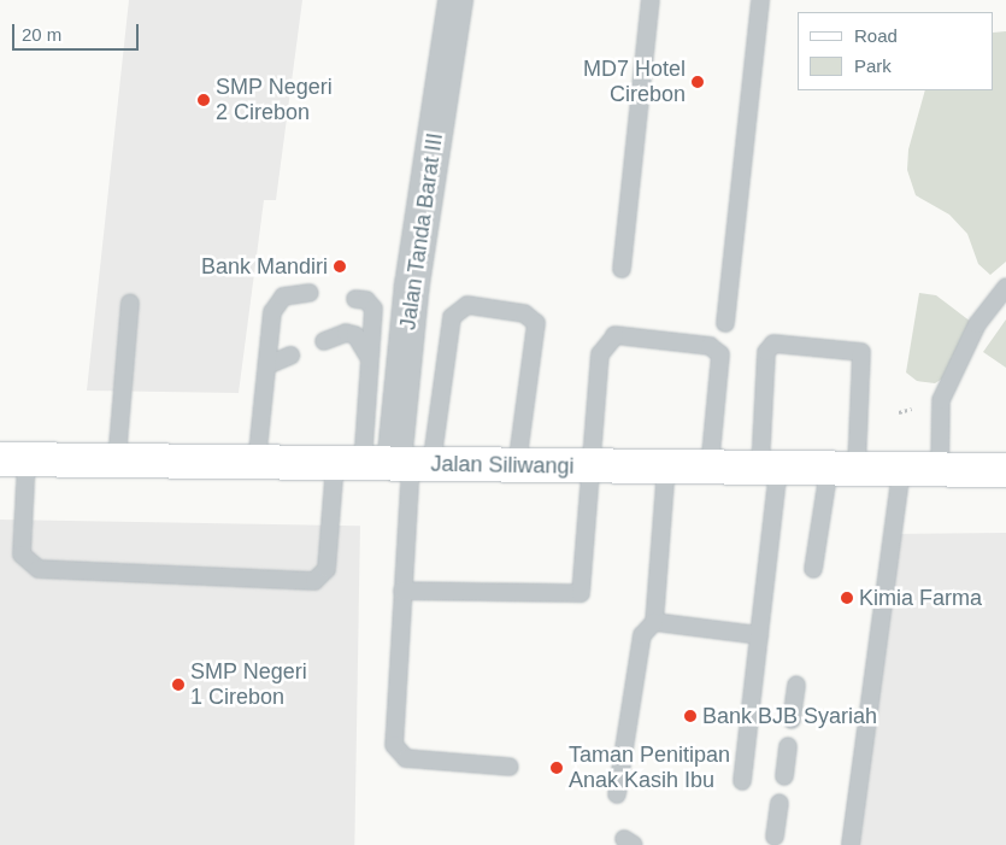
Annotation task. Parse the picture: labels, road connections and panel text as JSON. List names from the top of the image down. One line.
{"streets":{"main road":["Jalan Siliwangi"],"street":["Jalan Tanda Barat III"]},"crossings":[["Jalan Tanda Barat III","Jalan Siliwangi"]],"places":["MD7 Hotel Cirebon","SMP Negeri 2 Cirebon","Bank Mandiri","Kimia Farma","SMP Negeri 1 Cirebon","Bank BJB Syariah","Taman Penitipan Anak Kasih Ibu"],"legend":["Road","Park"],"scale_bar":"20 m"}
